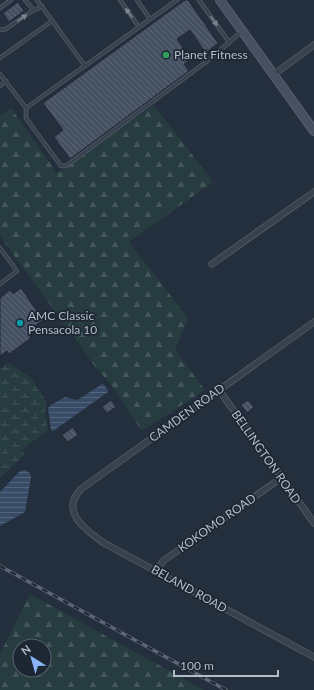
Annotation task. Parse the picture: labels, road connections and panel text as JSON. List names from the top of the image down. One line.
{"streets":{"street":["CAMDEN ROAD","BELLINGTON ROAD","KOKOMO ROAD","BELAND ROAD"]},"crossings":[["CAMDEN ROAD","BELLINGTON ROAD"],["CAMDEN ROAD","BELAND ROAD"],["BELLINGTON ROAD","KOKOMO ROAD"],["KOKOMO ROAD","BELAND ROAD"]],"places":["Planet Fitness","AMC Classic Pensacola 10"],"scale_bar":"100 m","north":"top left"}
